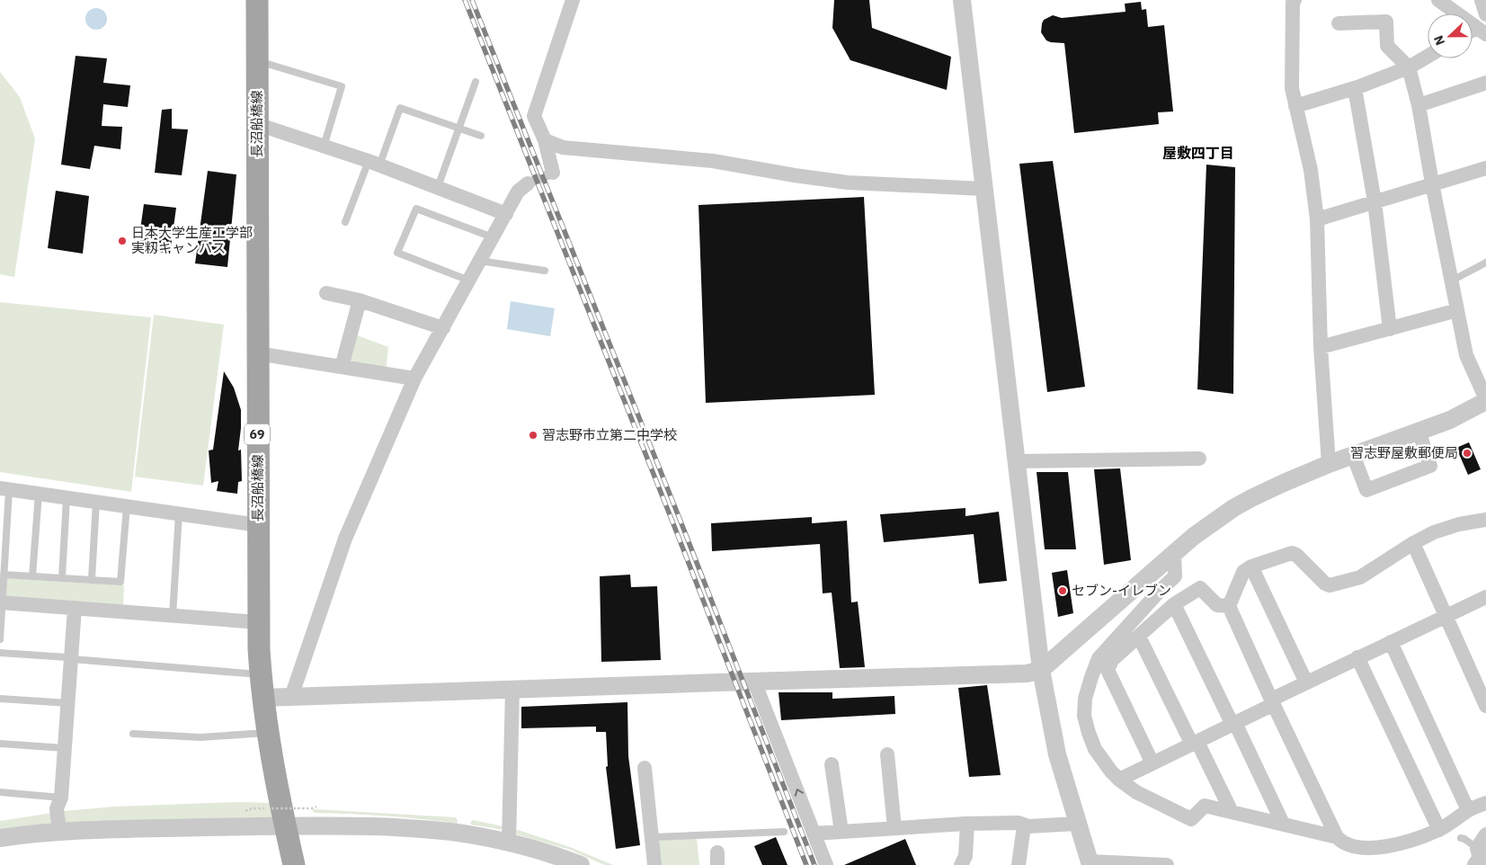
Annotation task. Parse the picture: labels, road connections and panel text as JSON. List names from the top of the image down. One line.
{"streets":{"main road":["長沼船橋線","69"]},"districts":["屋敷四丁目"],"places":["日本大学生産工学部 実籾キャンパス","習志野市立第二中学校","習志野屋敷郵便局","セブン-イレブン"],"north":"left"}
